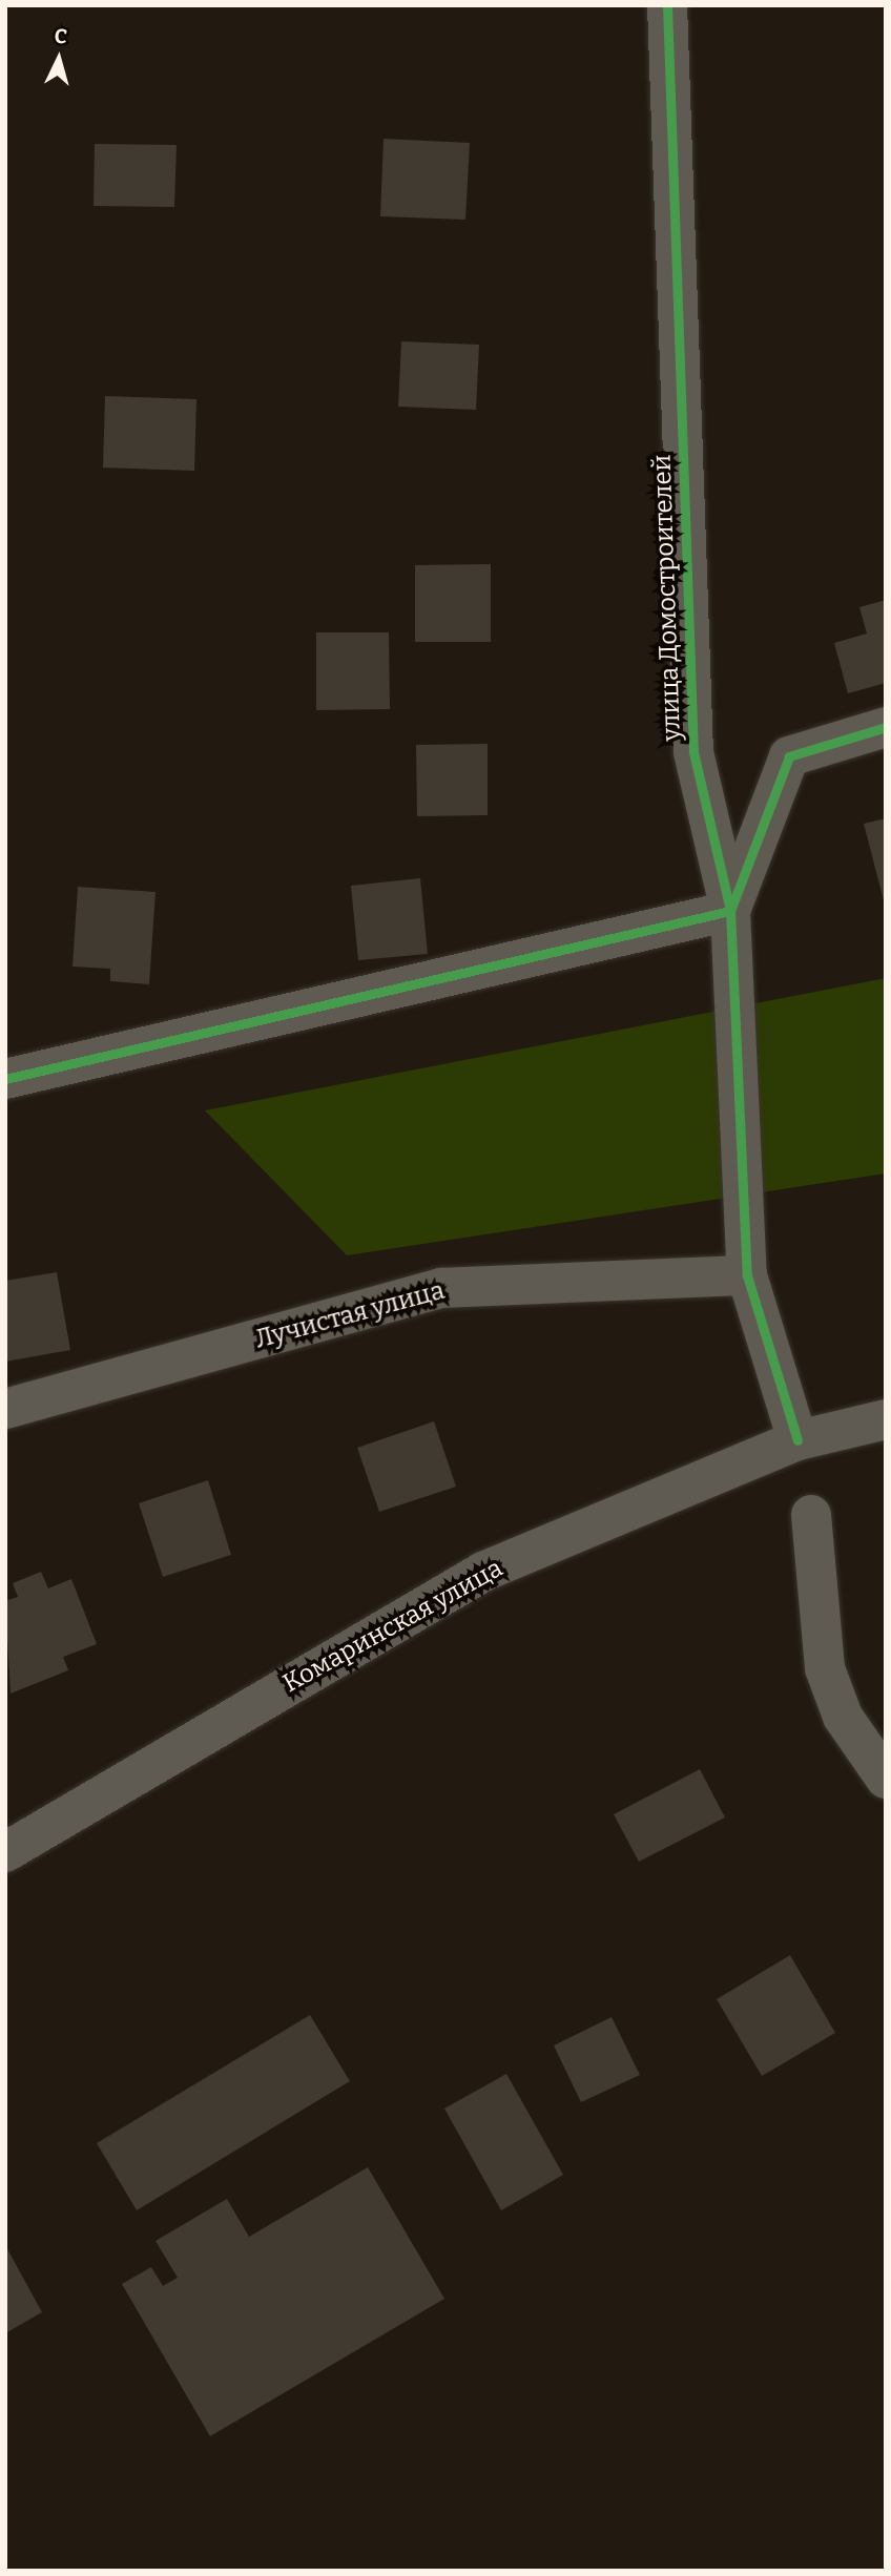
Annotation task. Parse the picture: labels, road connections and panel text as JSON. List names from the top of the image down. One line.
{"streets":{"street":["улица Домостроителей","Лучистая улица","Комаринская улица"]},"crossings":[["улица Домостроителей","Лучистая улица"],["улица Домостроителей","Комаринская улица"]],"north":"top"}
